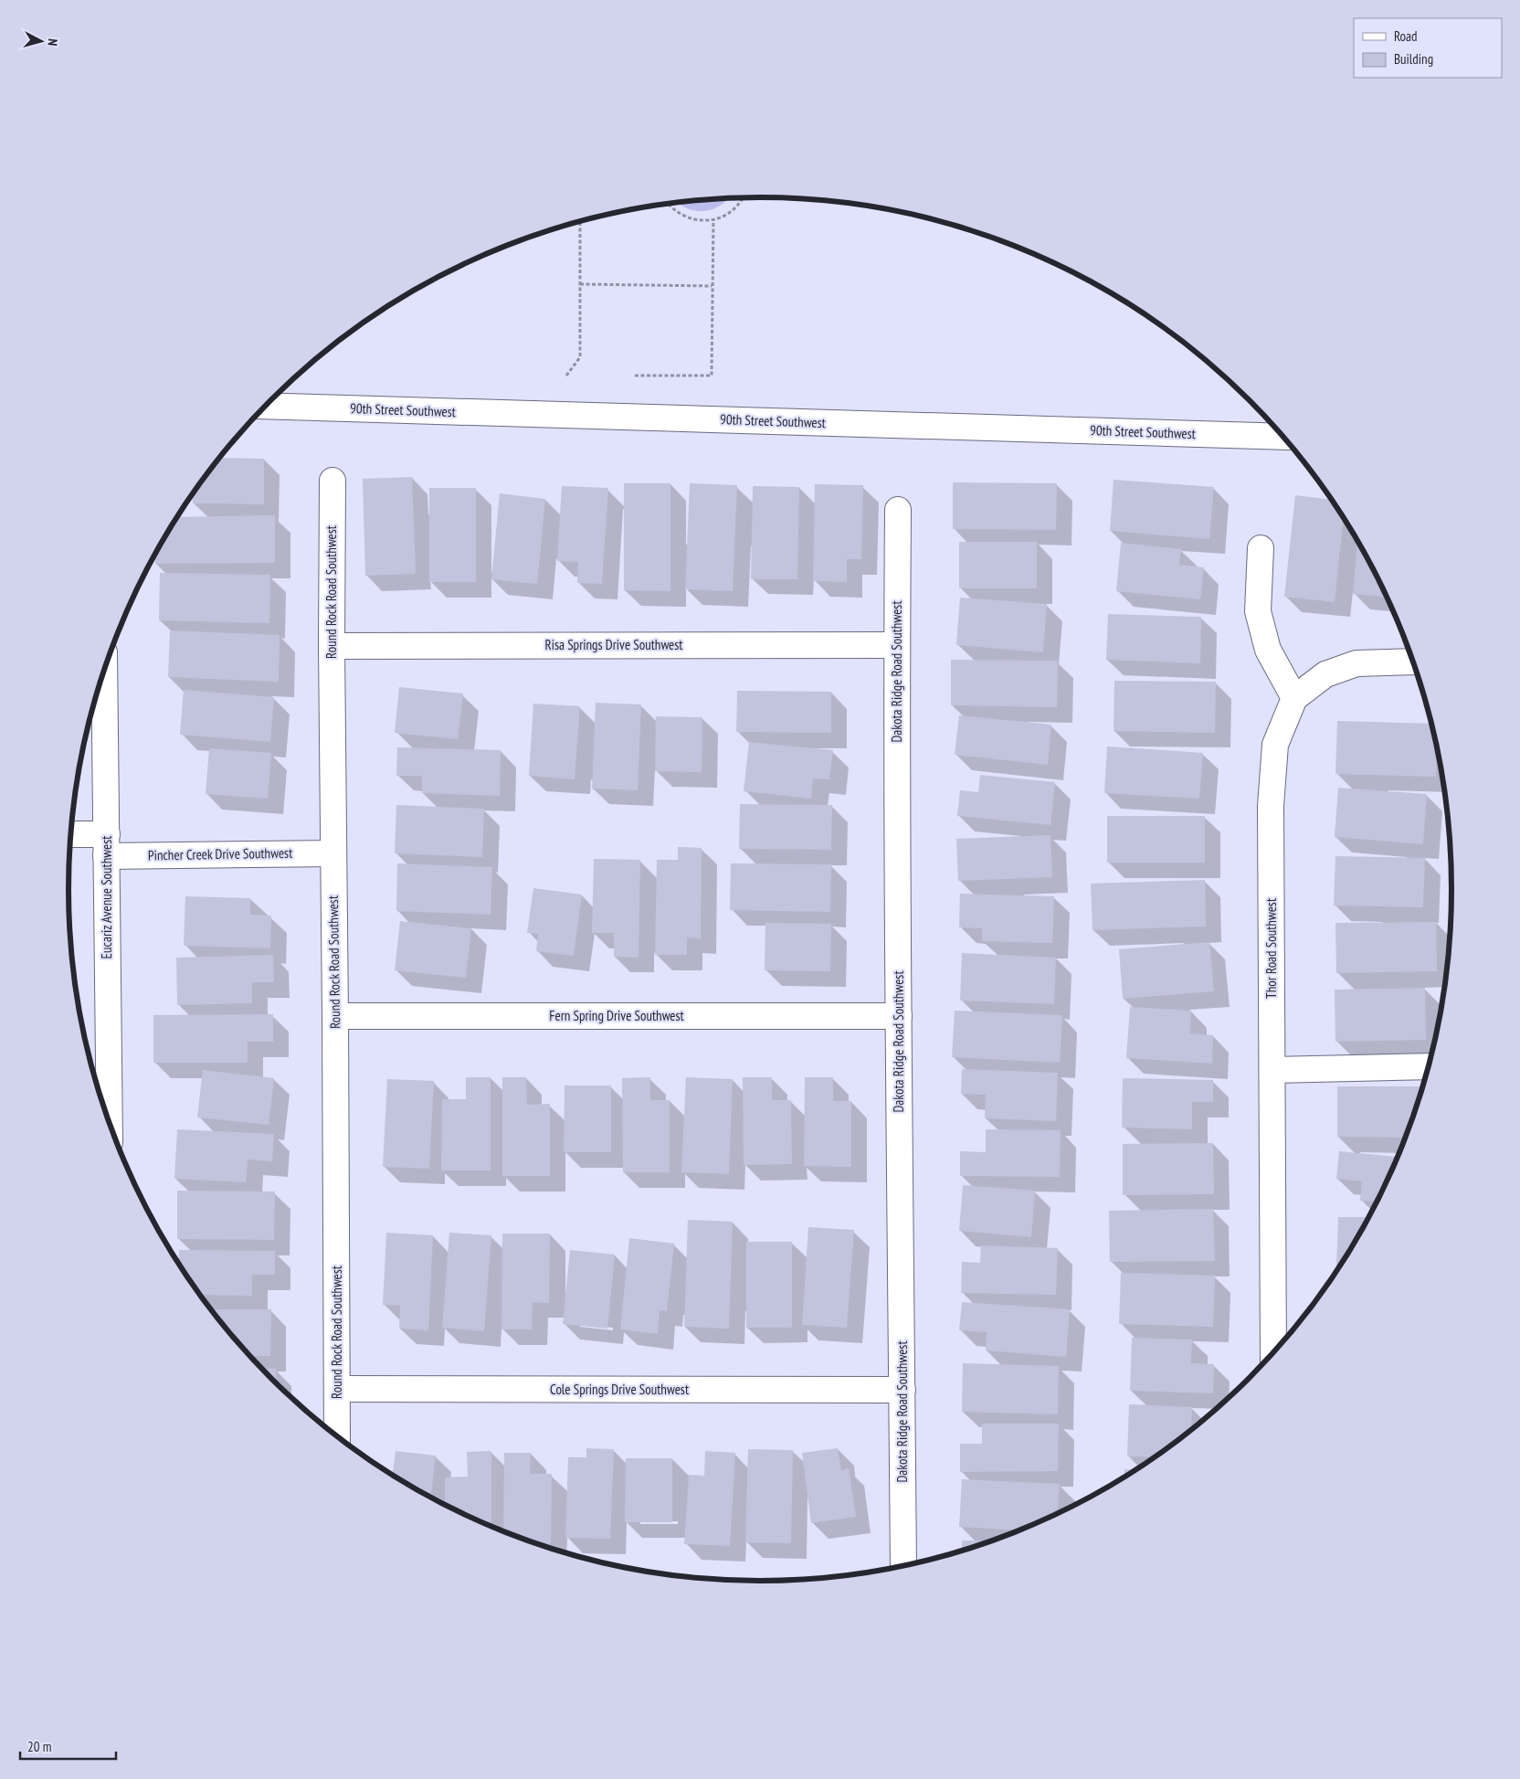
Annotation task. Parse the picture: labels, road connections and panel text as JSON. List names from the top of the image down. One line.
{"streets":{"street":["90th Street Southwest","Round Rock Road Southwest","Risa Springs Drive Southwest","Dakota Ridge Road Southwest","Pincher Creek Drive Southwest","Eucariz Avenue Southwest","Thor Road Southwest","Fern Spring Drive Southwest","Cole Springs Drive Southwest"]},"crossings":[["Round Rock Road Southwest","Risa Springs Drive Southwest"],["Round Rock Road Southwest","Pincher Creek Drive Southwest"],["Round Rock Road Southwest","Fern Spring Drive Southwest"],["Round Rock Road Southwest","Cole Springs Drive Southwest"],["Risa Springs Drive Southwest","Dakota Ridge Road Southwest"],["Dakota Ridge Road Southwest","Fern Spring Drive Southwest"],["Dakota Ridge Road Southwest","Cole Springs Drive Southwest"],["Pincher Creek Drive Southwest","Eucariz Avenue Southwest"]],"legend":["Road","Building"],"scale_bar":"20 m","north":"right"}
